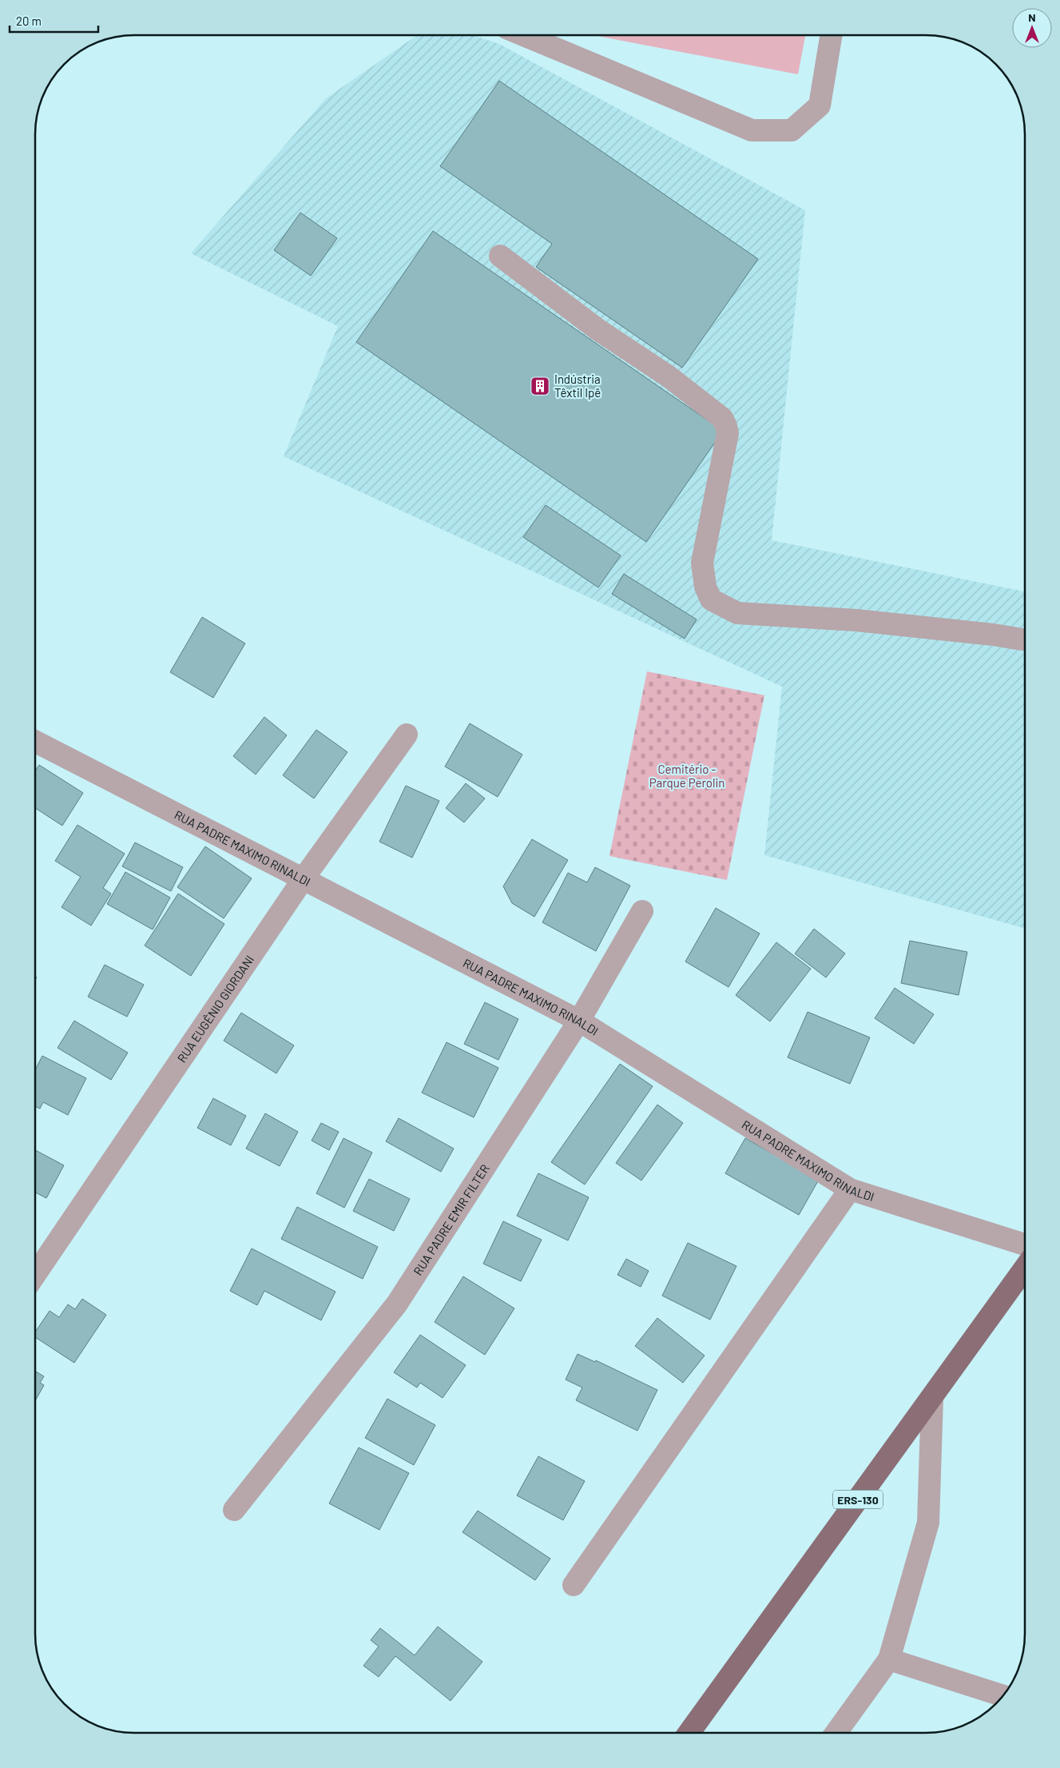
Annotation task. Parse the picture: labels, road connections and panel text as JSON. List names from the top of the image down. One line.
{"streets":{"main road":["ERS-130"],"street":["RUA PADRE MAXIMO RINALDI","RUA EUGÊNIO GIORDANI","RUA PADRE EMIR FILTER"]},"crossings":[["RUA PADRE MAXIMO RINALDI","RUA EUGÊNIO GIORDANI"],["RUA PADRE MAXIMO RINALDI","RUA PADRE EMIR FILTER"]],"parks":["Cemitério - Parque Perolin"],"places":{"building":["Indústria Têxtil Ipê"]},"scale_bar":"20 m","north":"top"}
